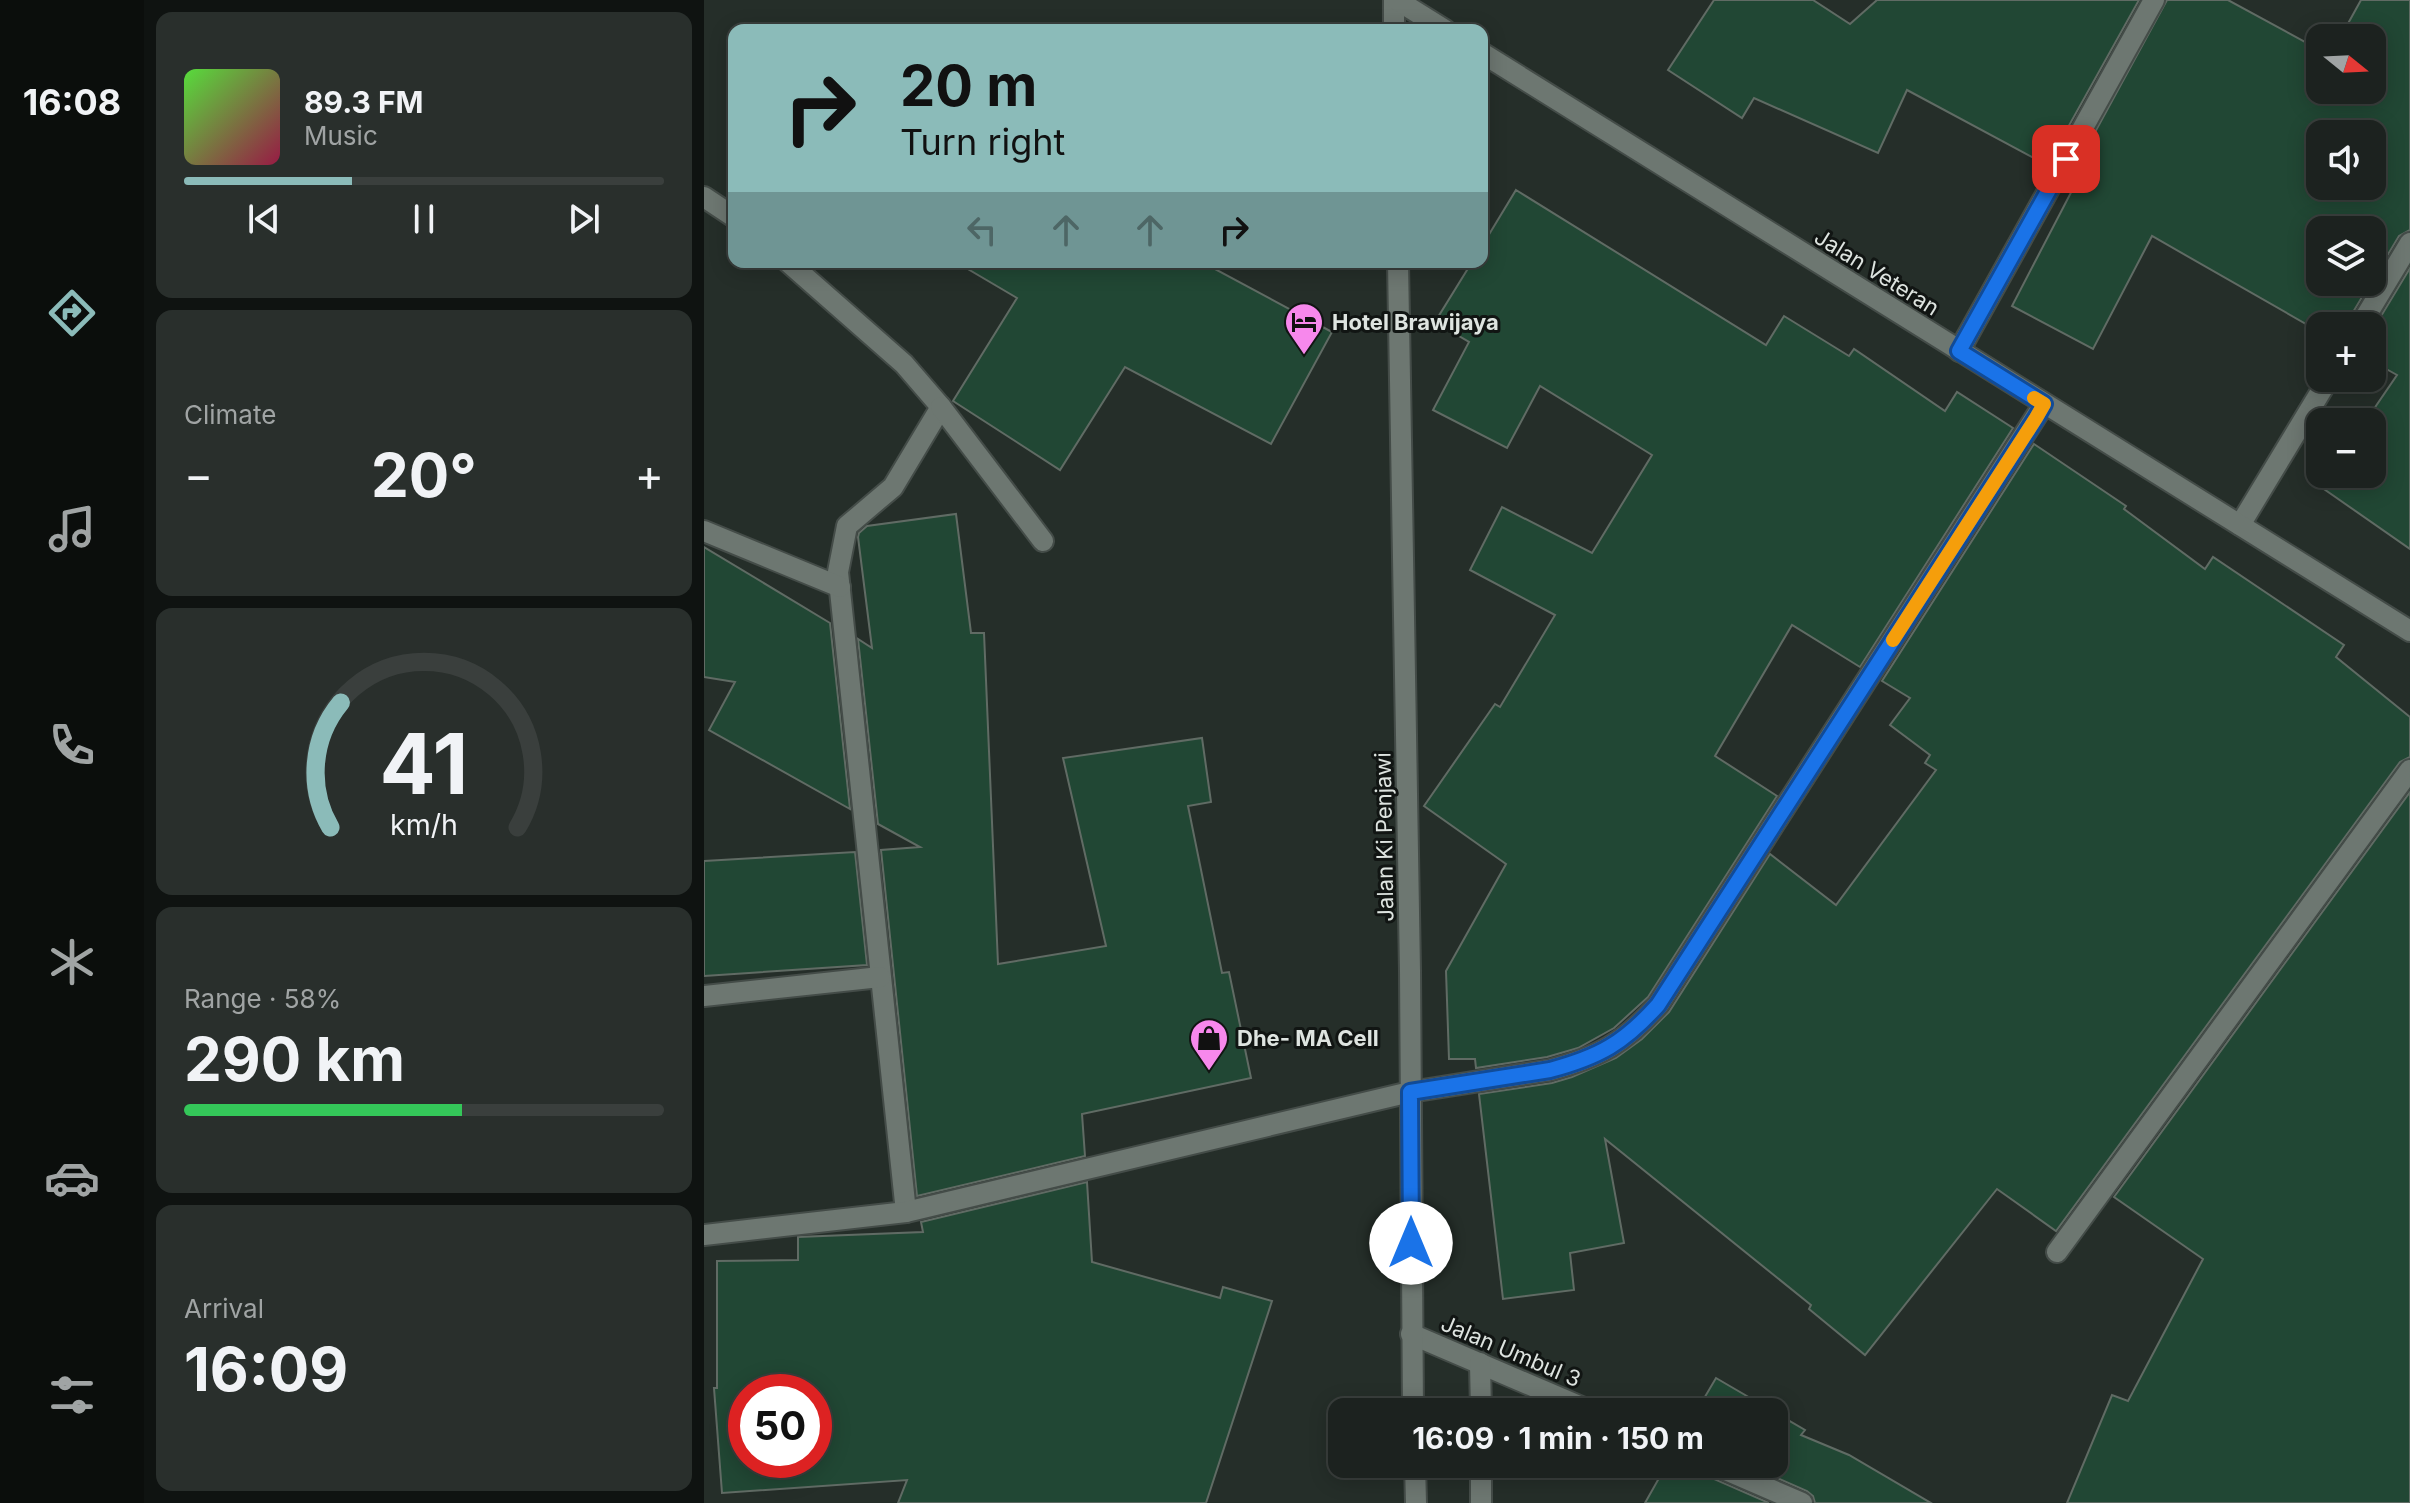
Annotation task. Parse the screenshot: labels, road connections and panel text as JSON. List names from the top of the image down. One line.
{"streets":{"street":["Jalan Veteran","Jalan Ki Penjawi","Jalan Umbul 3"]},"crossings":[["Jalan Ki Penjawi","Jalan Umbul 3"]],"places":{"hotel":["Hotel Brawijaya"],"shop":["Dhe- MA Cell"]},"north":"right","page":{"tabs":"16:08","map_buttons":["+","−"],"turn":["20 m","Turn right"],"song":["89.3 FM","Music"],"tile":["Climate",["Range · 58%","290 km"],["Arrival","16:09"]],"heat":["−","20°","+"],"limit":"50","trip":"16:09 · 1 min · 150 m","gauge":["41","km/h"]}}
